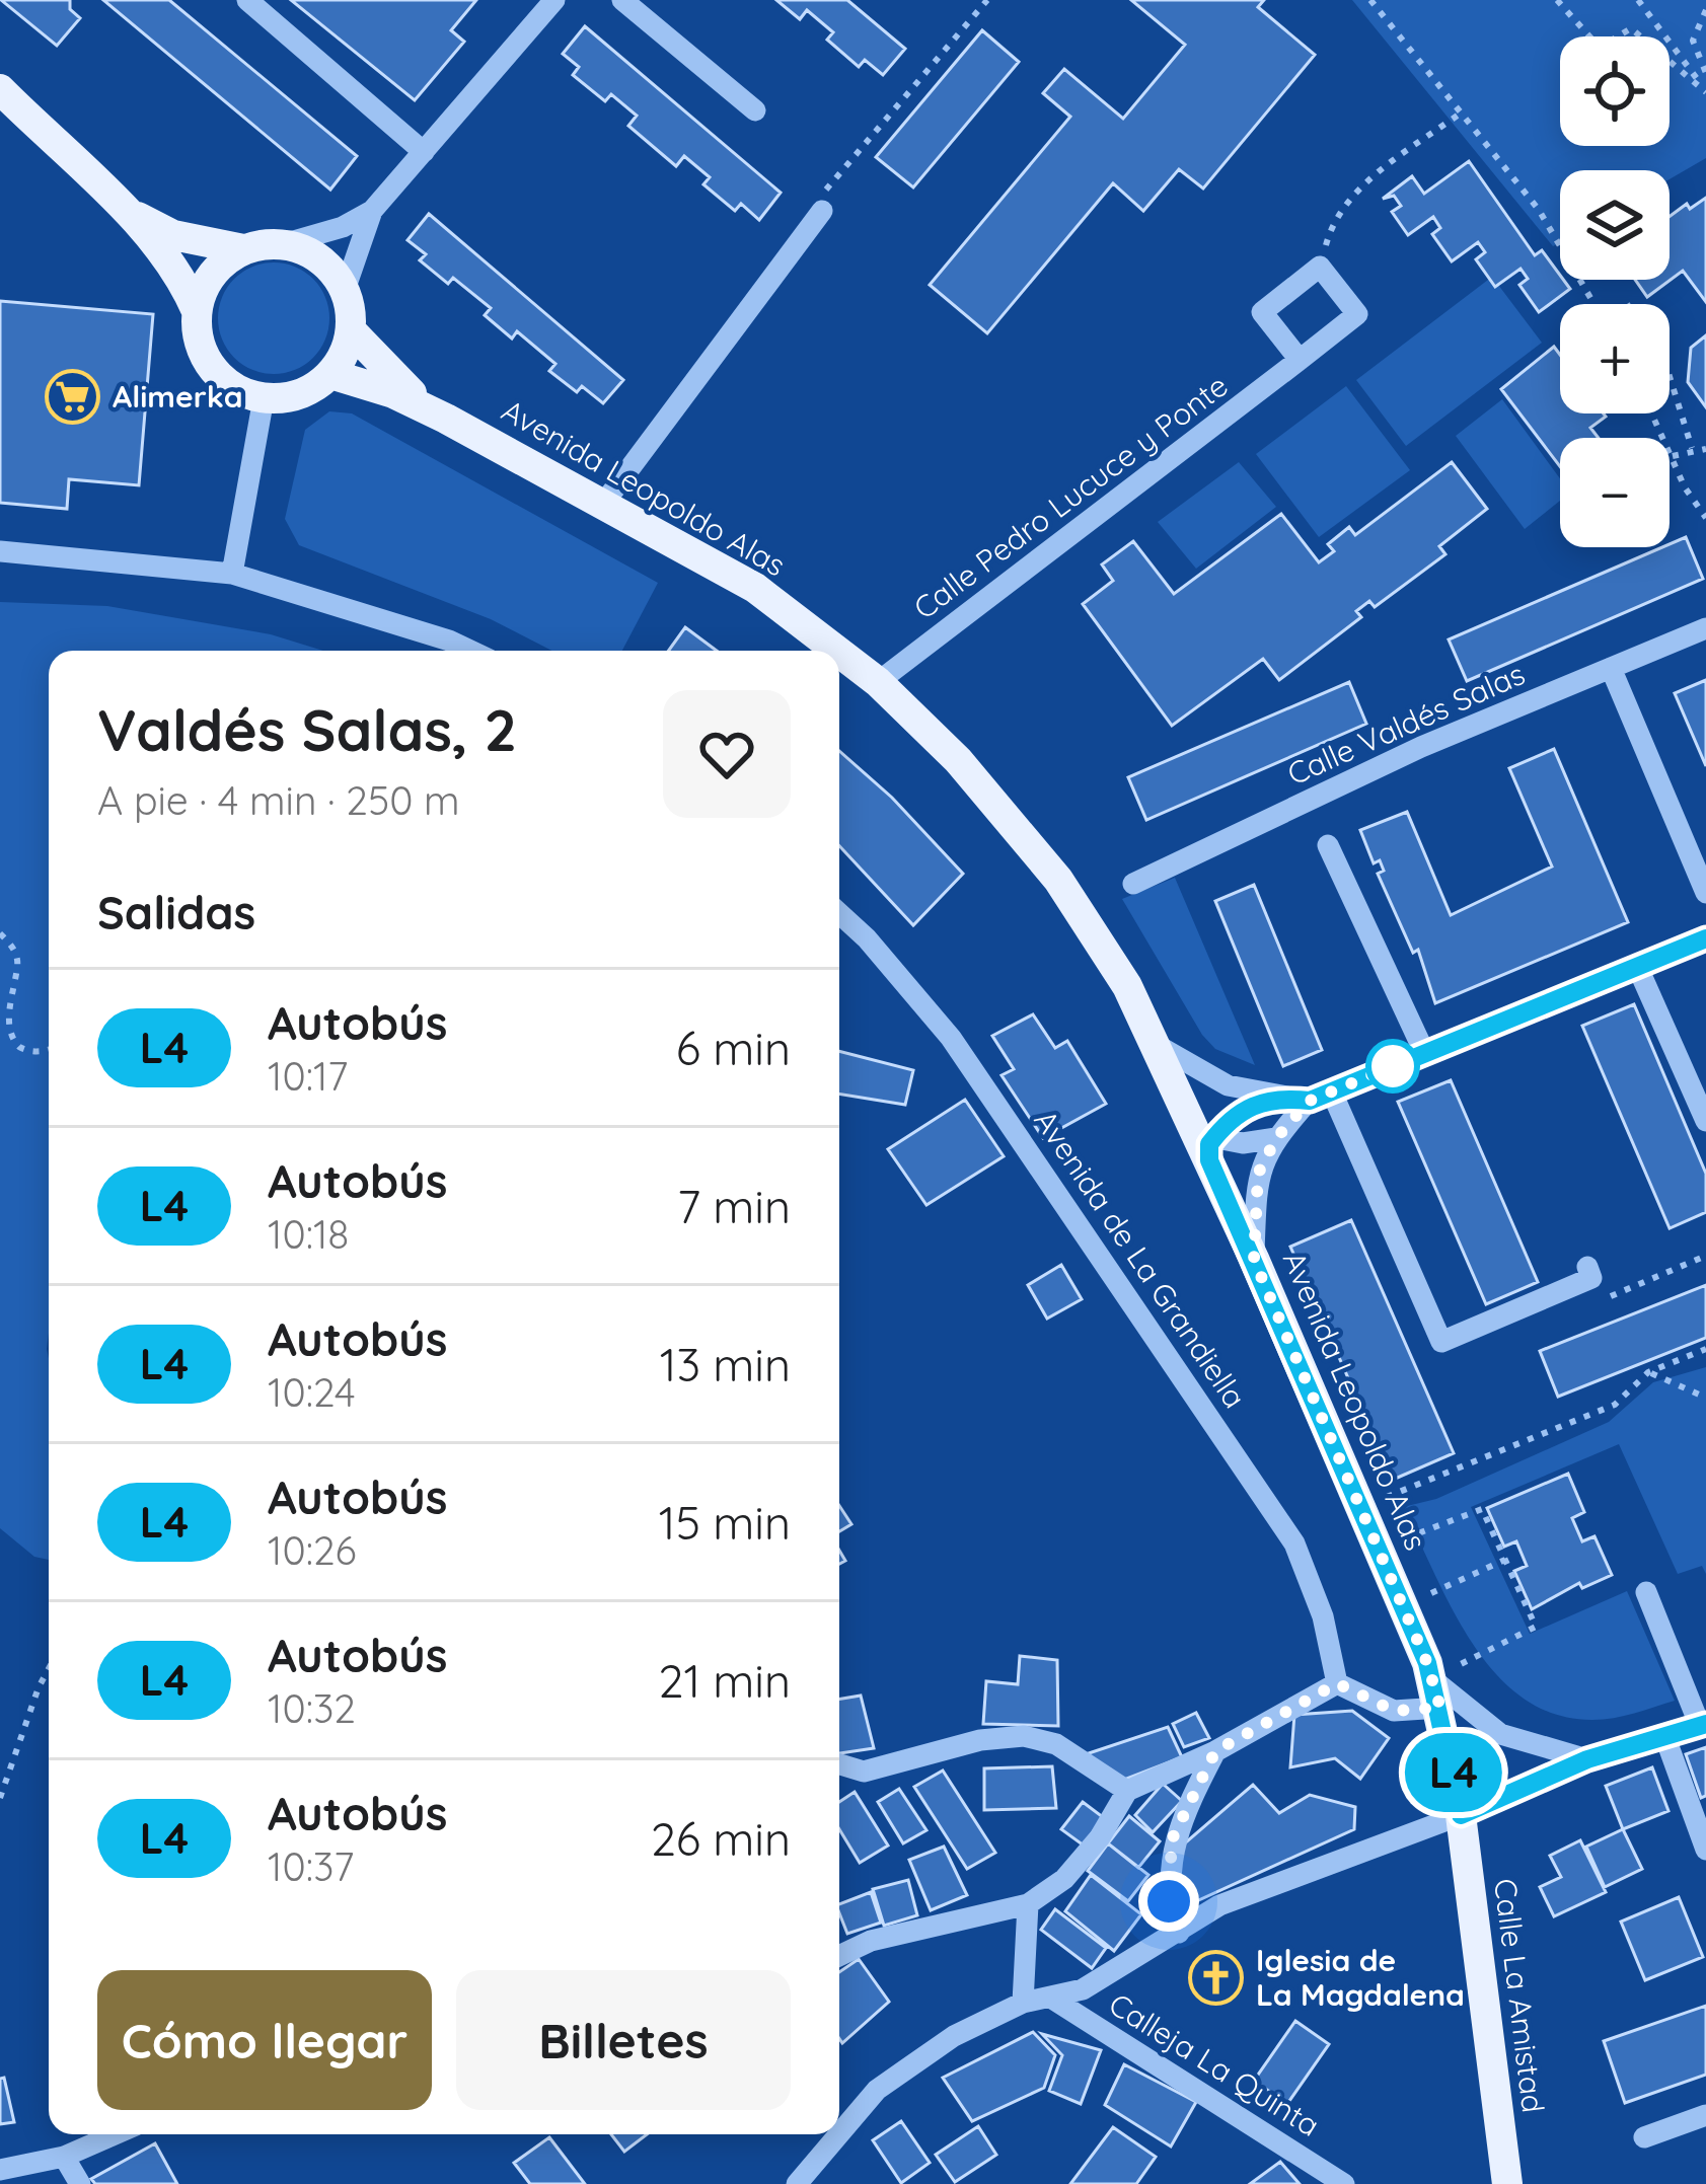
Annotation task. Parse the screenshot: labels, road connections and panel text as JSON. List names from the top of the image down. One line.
{"streets":{"main road":["Avenida Leopoldo Alas","Calle La Amistad"],"street":["Calle Pedro Lucuce y Ponte","Calle Valdés Salas","Avenida de La Grandiella","Calleja La Quinta"]},"crossings":[["Avenida Leopoldo Alas","Calle Pedro Lucuce y Ponte"],["Avenida Leopoldo Alas","Calle La Amistad"]],"places":{"supermarket":["Alimerka"],"church":["Iglesia de La Magdalena"]},"lines":["bus line L4"],"page":{"on_map":"L4","map_buttons":["+","−"],"heading":[["Valdés Salas, 2","A pie · 4 min · 250 m"],"Salidas"],"list":[{"mark":"L4","name":"Autobús","note":"10:17","value":"6 min"},{"mark":"L4","name":"Autobús","note":"10:18","value":"7 min"},{"mark":"L4","name":"Autobús","note":"10:24","value":"13 min"},{"mark":"L4","name":"Autobús","note":"10:26","value":"15 min"},{"mark":"L4","name":"Autobús","note":"10:32","value":"21 min"},{"mark":"L4","name":"Autobús","note":"10:37","value":"26 min"}],"buttons":["Cómo llegar","Billetes"]}}
